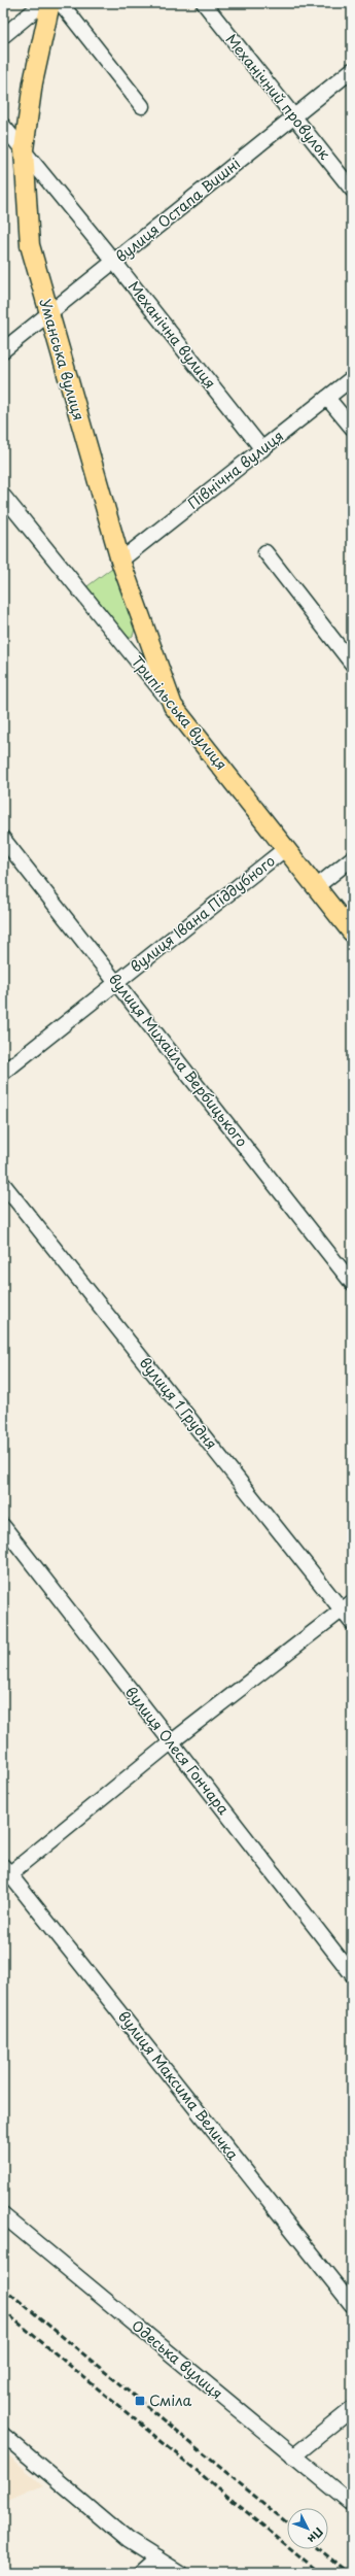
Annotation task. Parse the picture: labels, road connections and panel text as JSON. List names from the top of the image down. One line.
{"streets":{"main road":["Уманська вулиця","Трипільська вулиця"],"street":["Механічний провулок","вулиця Остапа Вишні","Механічна вулиця","Північна вулиця","вулиця Івана Піддубного","вулиця Михайла Вербицького","вулиця 1 Грудня","вулиця Олеся Гончара","вулиця Максима Величка","Одеська вулиця"]},"crossings":[["Механічний провулок","вулиця Остапа Вишні"],["вулиця Остапа Вишні","Механічна вулиця"],["вулиця Остапа Вишні","Уманська вулиця"],["Механічна вулиця","Уманська вулиця"],["Механічна вулиця","Північна вулиця"],["Уманська вулиця","Північна вулиця"],["Уманська вулиця","Трипільська вулиця"],["Трипільська вулиця","вулиця Івана Піддубного"],["вулиця Івана Піддубного","вулиця Михайла Вербицького"]],"places":{"transit":["Сміла"]},"north":"bottom right"}
